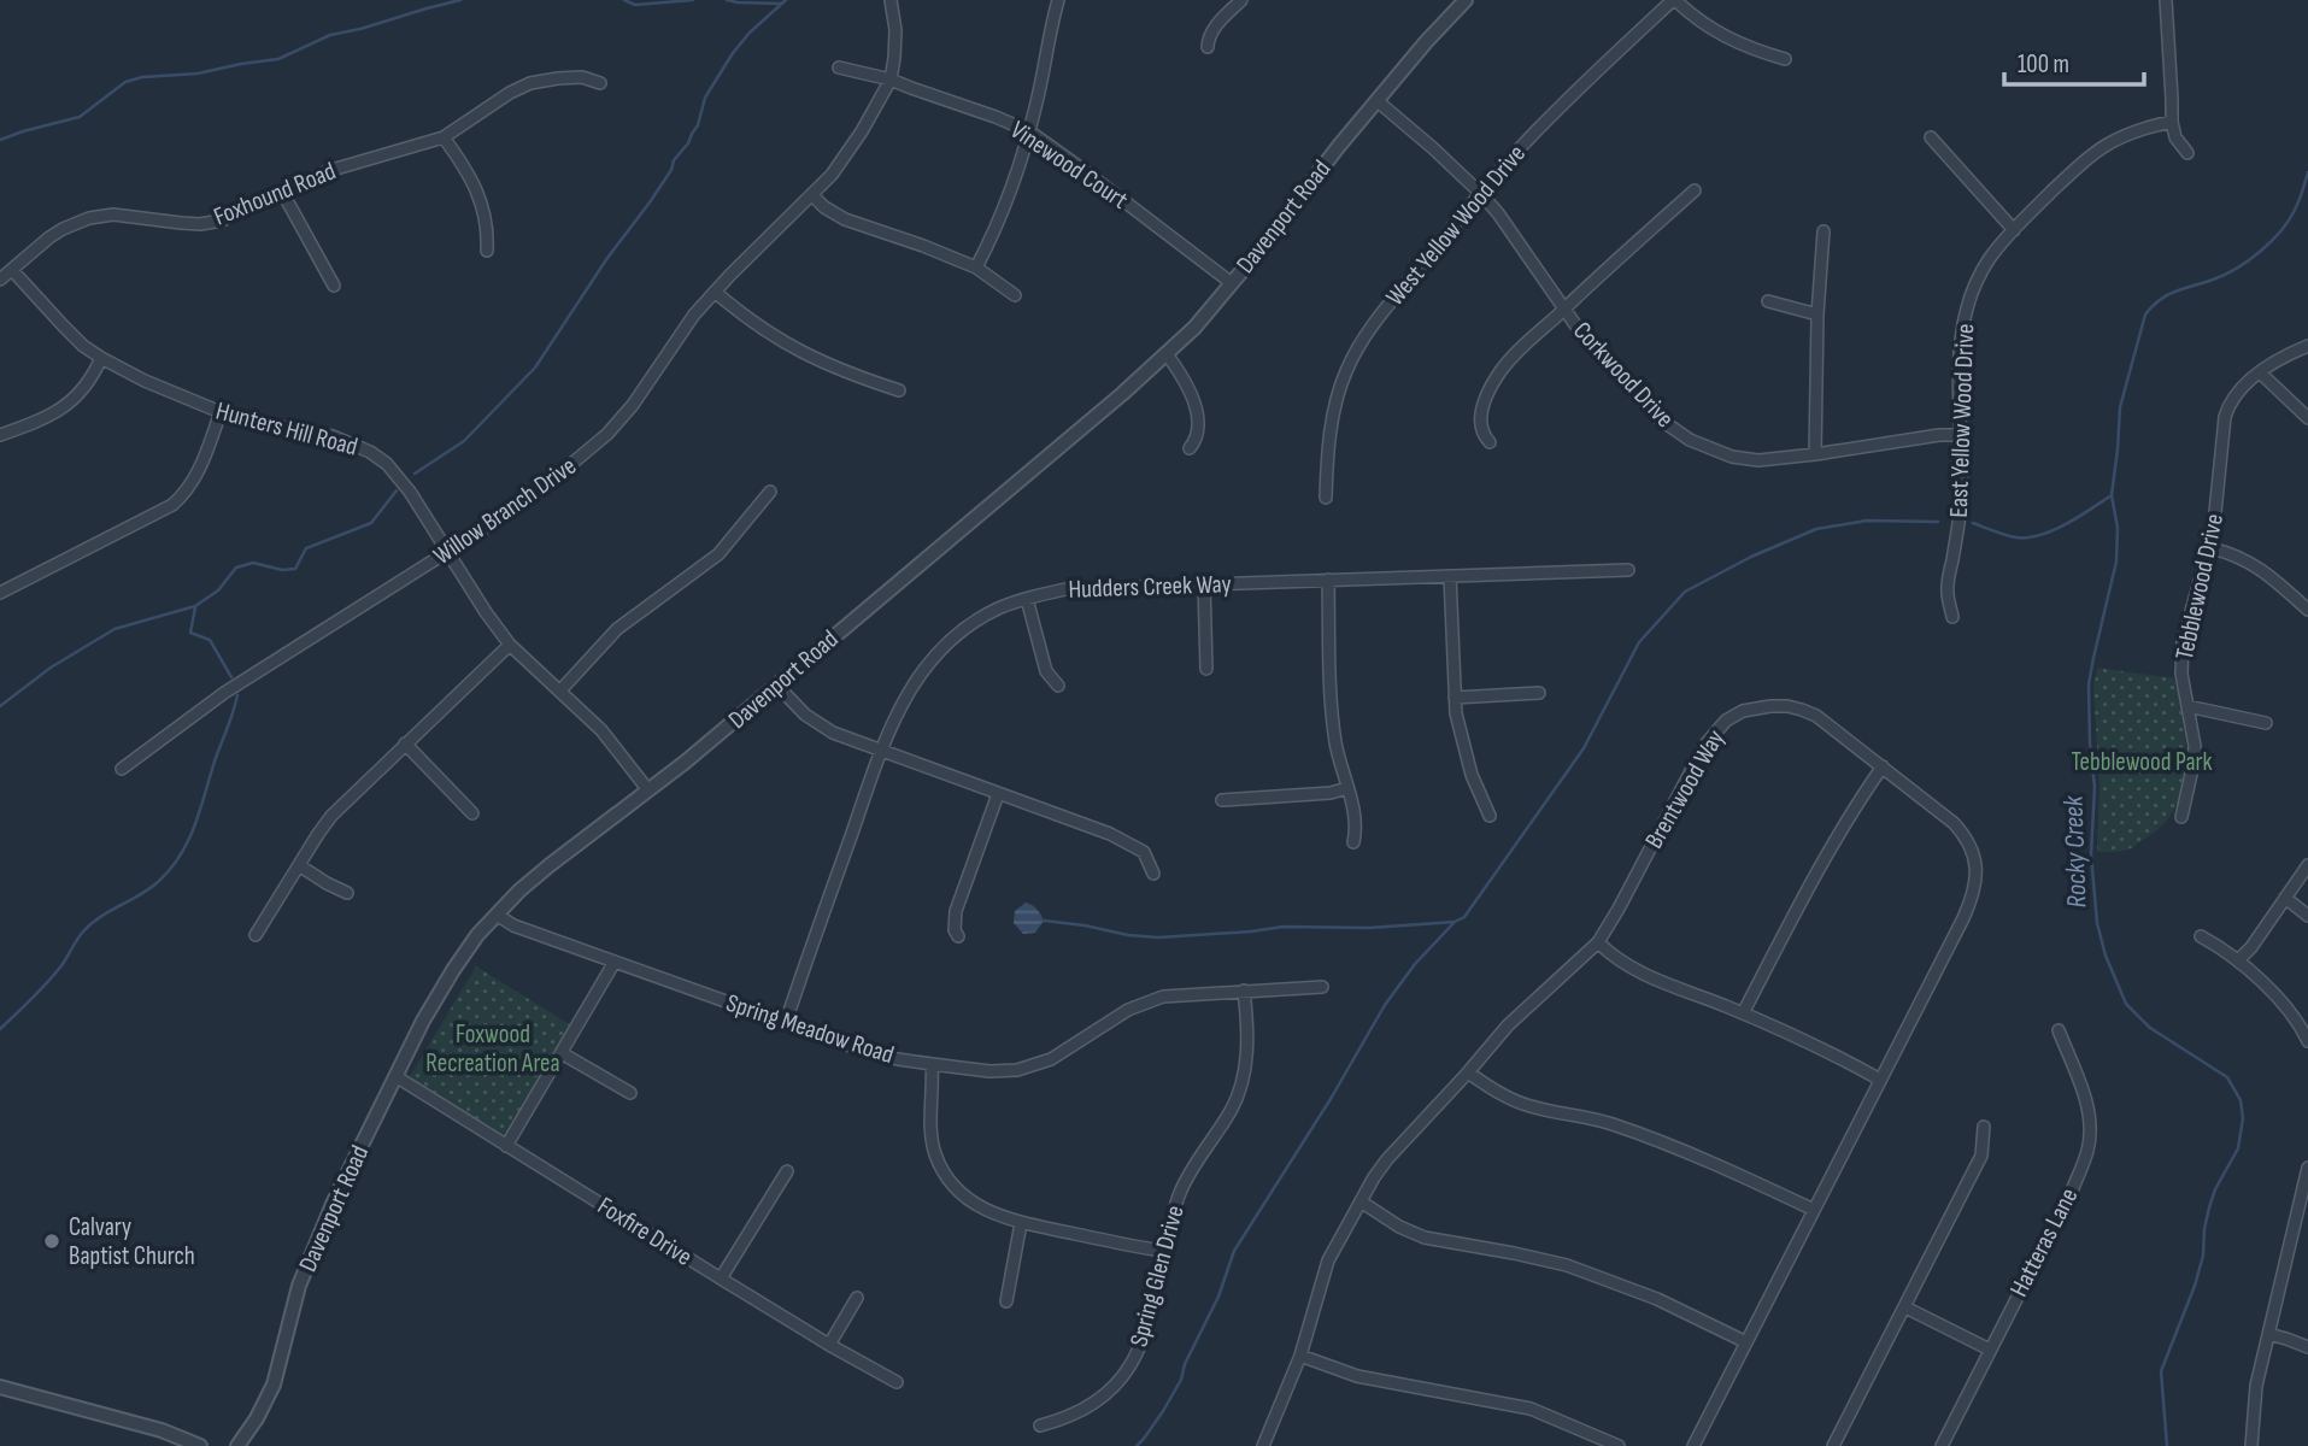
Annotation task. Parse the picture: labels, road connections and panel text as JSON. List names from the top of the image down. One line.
{"streets":{"street":["Vinewood Court","Foxhound Road","Davenport Road","West Yellow Wood Drive","Corkwood Drive","East Yellow Wood Drive","Hunters Hill Road","Willow Branch Drive","Hudders Creek Way","Tebblewood Drive","Brentwood Way","Spring Meadow Road","Foxfire Drive","Hatteras Lane","Spring Glen Drive"]},"crossings":[["Vinewood Court","Davenport Road"],["Vinewood Court","Willow Branch Drive"],["Foxhound Road","Hunters Hill Road"],["Davenport Road","Corkwood Drive"],["Davenport Road","Hunters Hill Road"],["Davenport Road","Spring Meadow Road"],["Davenport Road","Foxfire Drive"],["West Yellow Wood Drive","Corkwood Drive"],["Corkwood Drive","East Yellow Wood Drive"],["Hunters Hill Road","Willow Branch Drive"],["Hudders Creek Way","Spring Meadow Road"],["Spring Meadow Road","Spring Glen Drive"]],"water":["Rocky Creek"],"parks":["Tebblewood Park","Foxwood Recreation Area"],"places":["Calvary Baptist Church"],"scale_bar":"100 m"}
